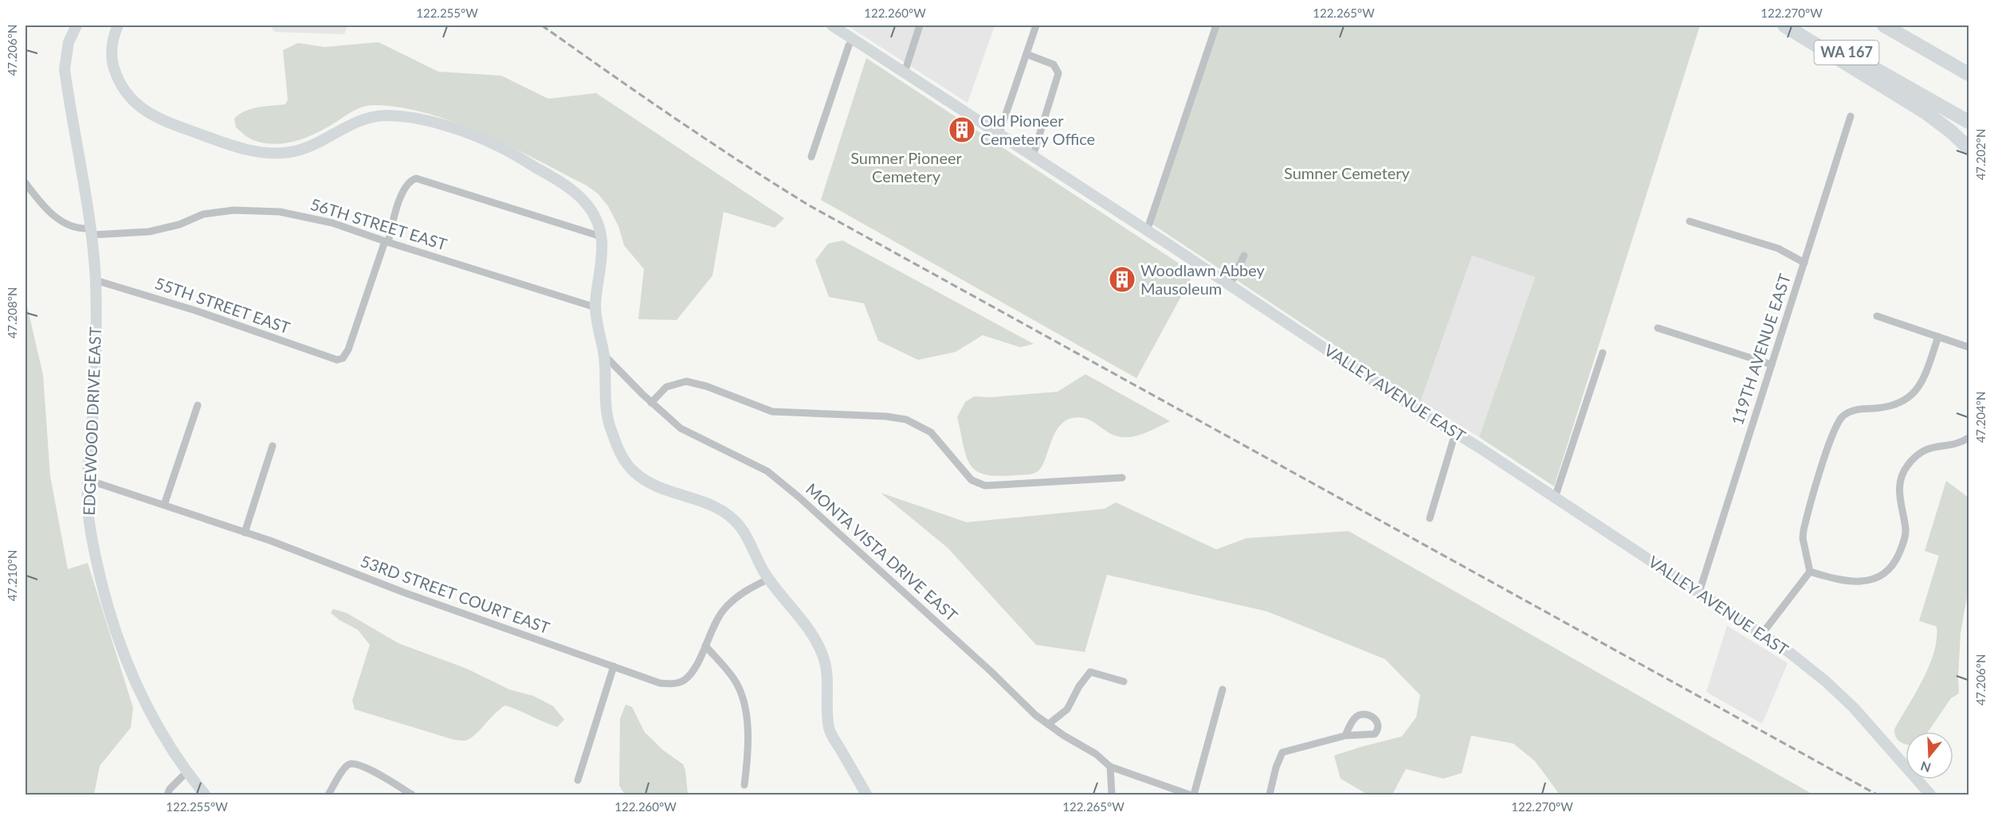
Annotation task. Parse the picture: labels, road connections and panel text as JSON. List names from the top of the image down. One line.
{"streets":{"highway":["WA 167"],"street":["56TH STREET EAST","55TH STREET EAST","119TH AVENUE EAST","VALLEY AVENUE EAST","EDGEWOOD DRIVE EAST","MONTA VISTA DRIVE EAST","53RD STREET COURT EAST"]},"crossings":[["56TH STREET EAST","55TH STREET EAST"],["56TH STREET EAST","EDGEWOOD DRIVE EAST"],["55TH STREET EAST","EDGEWOOD DRIVE EAST"],["119TH AVENUE EAST","VALLEY AVENUE EAST"],["EDGEWOOD DRIVE EAST","53RD STREET COURT EAST"]],"parks":["Sumner Pioneer Cemetery","Sumner Cemetery"],"places":{"building":["Old Pioneer Cemetery Office","Woodlawn Abbey Mausoleum"]},"north":"bottom","coordinates":["122.255°W","122.260°W","122.265°W","122.270°W","47.206°N","47.202°N","47.208°N","47.204°N","47.210°N"]}
